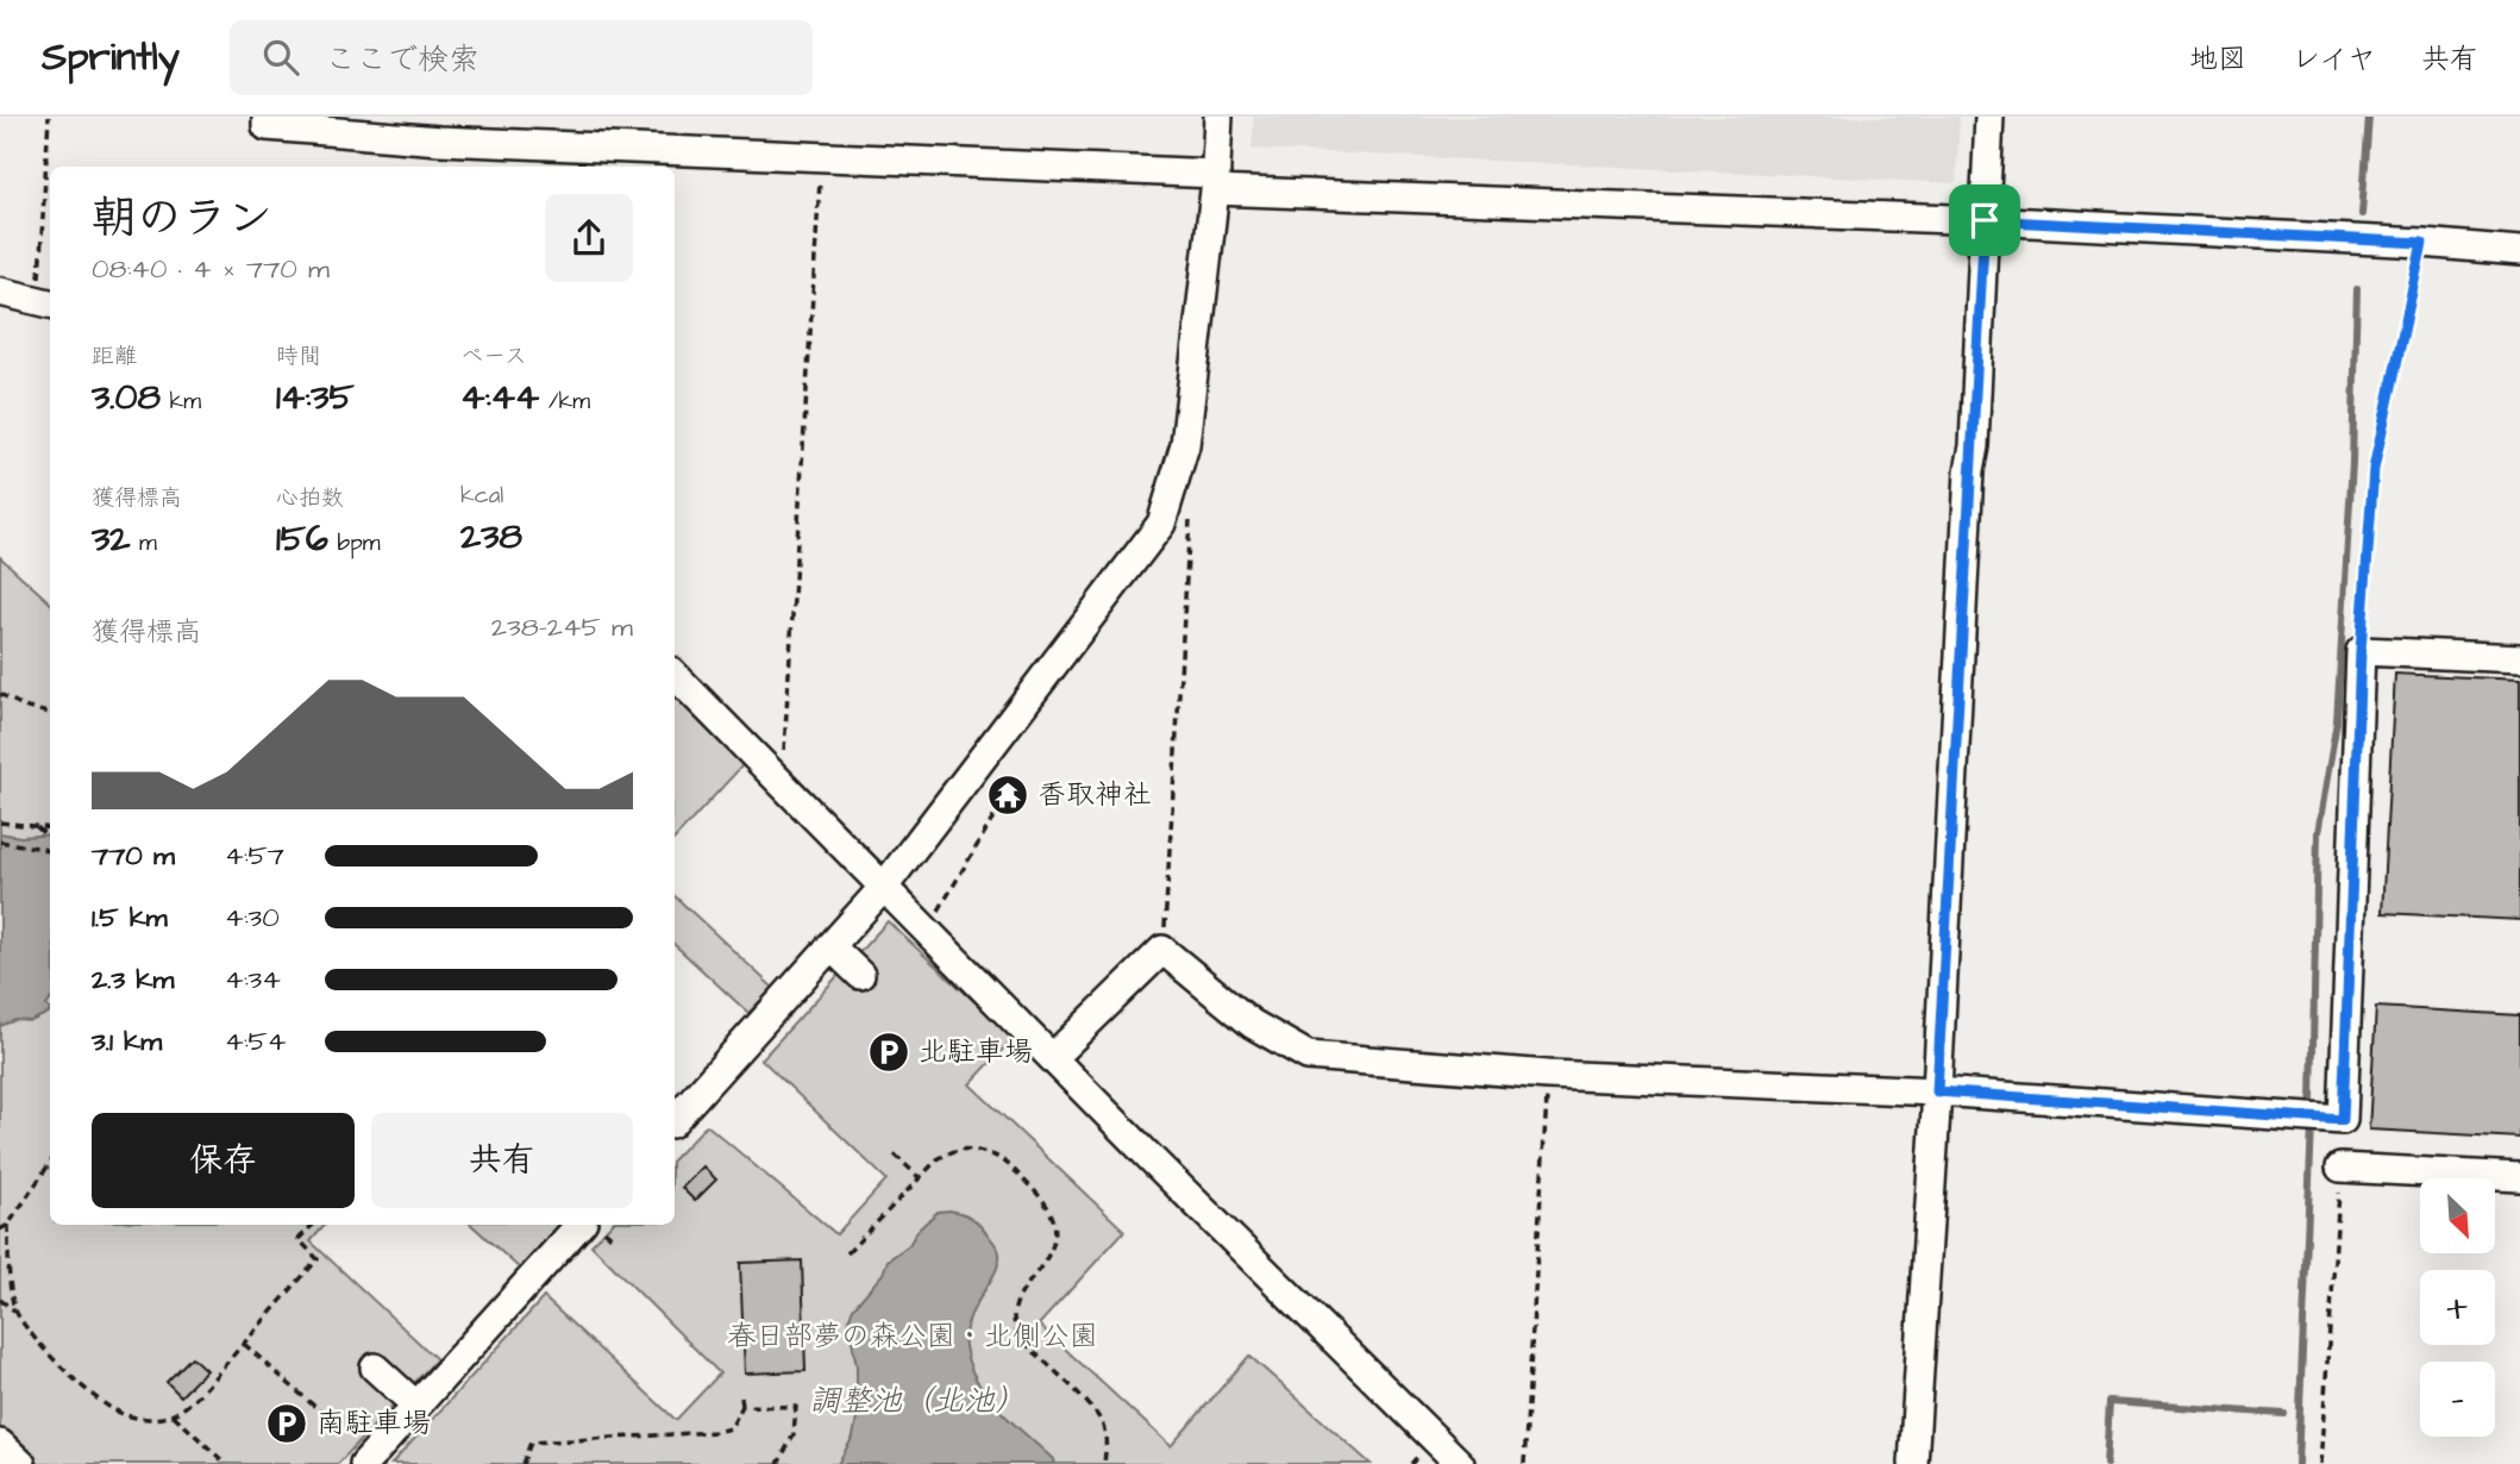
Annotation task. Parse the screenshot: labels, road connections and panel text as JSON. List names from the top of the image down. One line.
{"water":["調整池（北池）"],"parks":["春日部夢の森公園・北側公園"],"places":{"temple":["香取神社"],"parking":["北駐車場","南駐車場"]},"north":"bottom right","page":{"header":"Sprintly","search":"ここで検索","nav":["地図","レイヤ","共有"],"heading":["朝のラン","08:40 · 4 × 770 m"],"stats":[["距離","3.08 km"],["時間","14:35"],["ペース","4:44 /km"],["獲得標高","32 m"],["心拍数","156 bpm"],["kcal","238"]],"chart":["獲得標高","238–245 m"],"list":[{"name":"770 m","note":"4:57"},{"name":"1.5 km","note":"4:30"},{"name":"2.3 km","note":"4:34"},{"name":"3.1 km","note":"4:54"}],"buttons":["保存","共有"],"map_buttons":["+","−"]}}
